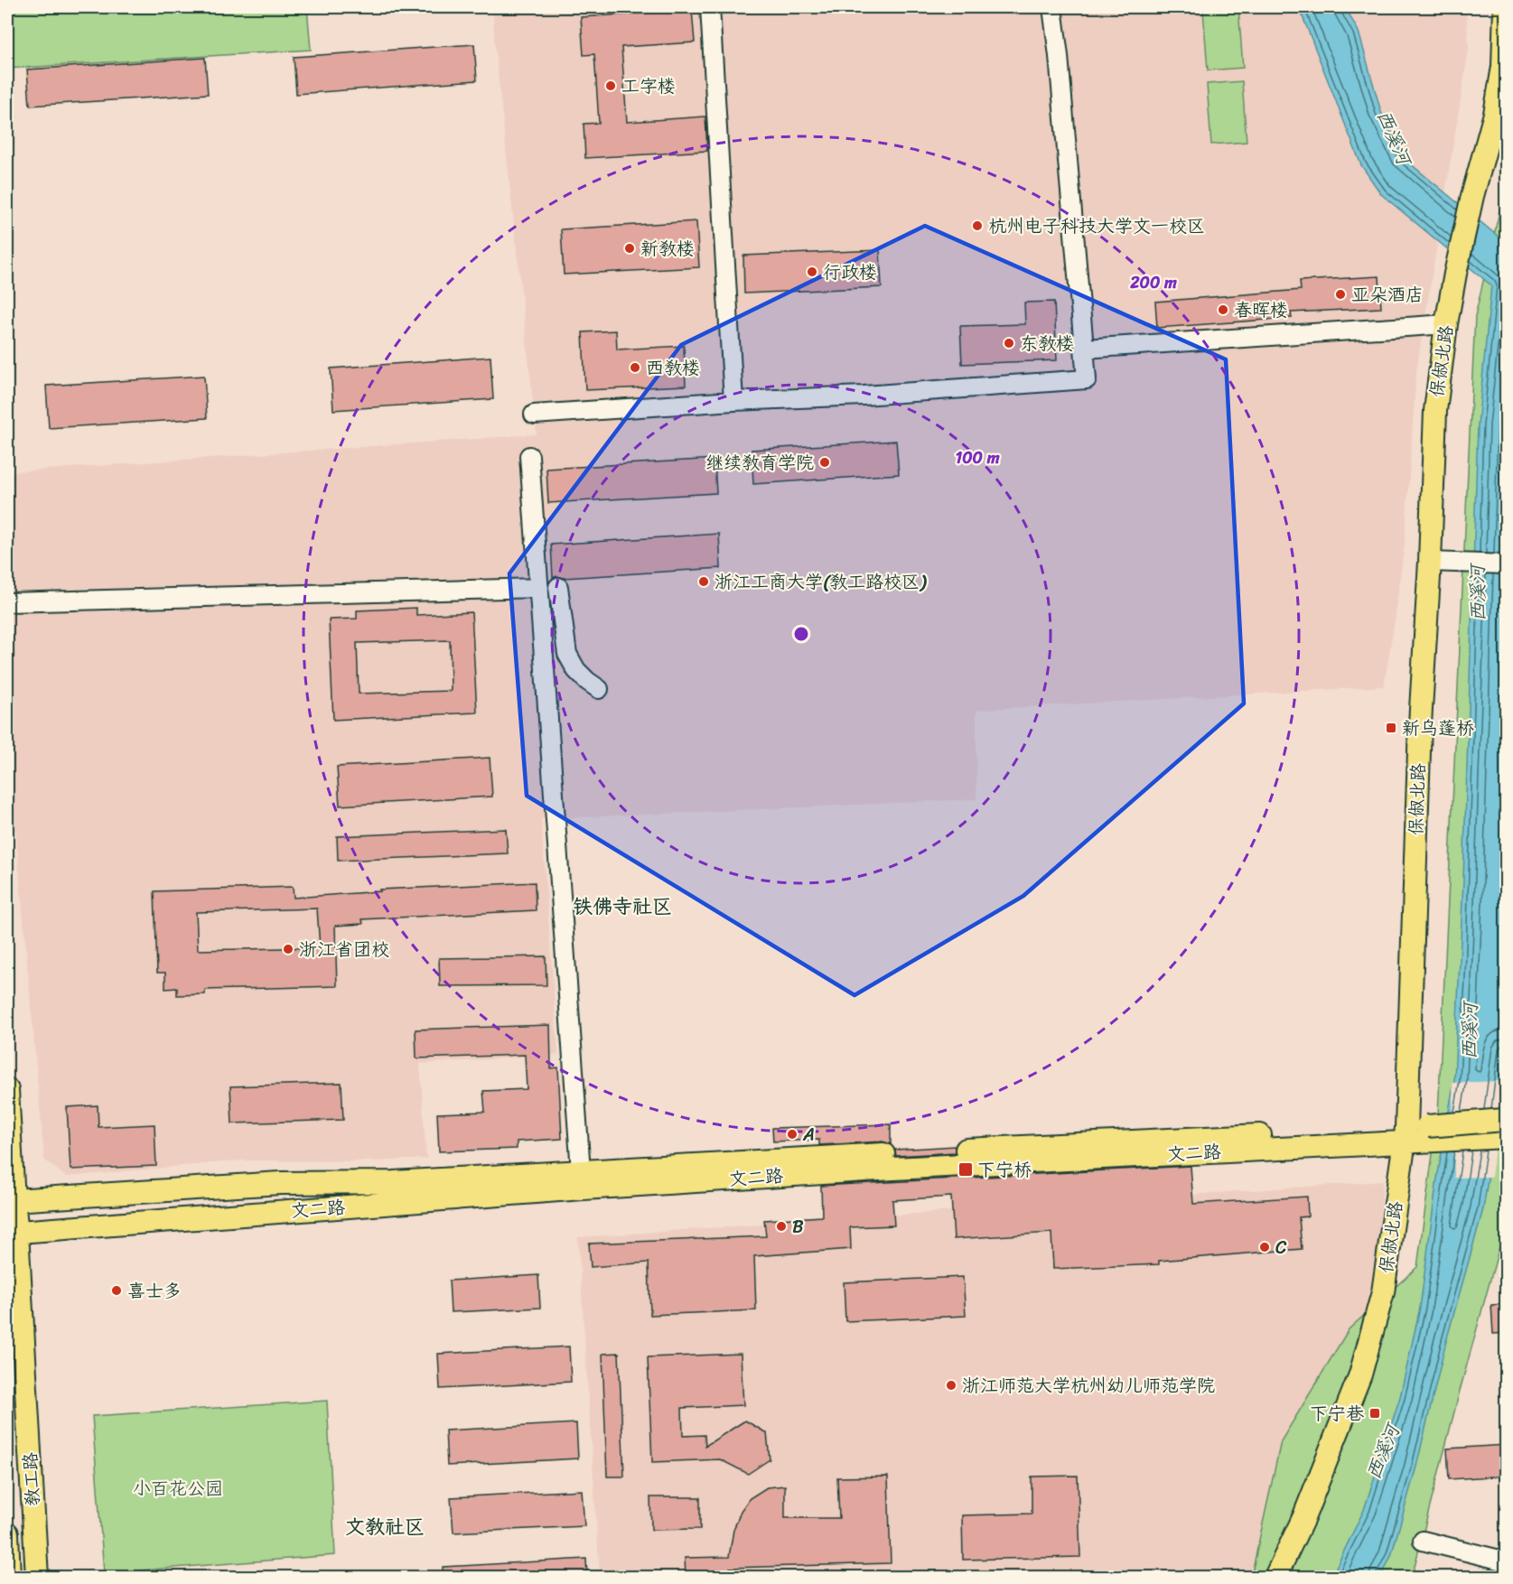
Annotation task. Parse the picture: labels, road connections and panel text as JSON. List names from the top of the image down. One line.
{"streets":{"main road":["保俶北路","文二路","教工路"]},"crossings":[["保俶北路","文二路"],["文二路","教工路"]],"districts":["铁佛寺社区","文教社区"],"water":["西溪河"],"parks":["小百花公园"],"places":{"other":["工字楼","杭州电子科技大学文一校区","新教楼","行政楼","亚朵酒店","春晖楼","东教楼","西教楼","继续教育学院","浙江工商大学(教工路校区)","浙江省团校","A","B","C","喜士多","浙江师范大学杭州幼儿师范学院"],"transit":["新乌蓬桥","下宁桥","下宁巷"]},"rings":["200 m","100 m"]}
